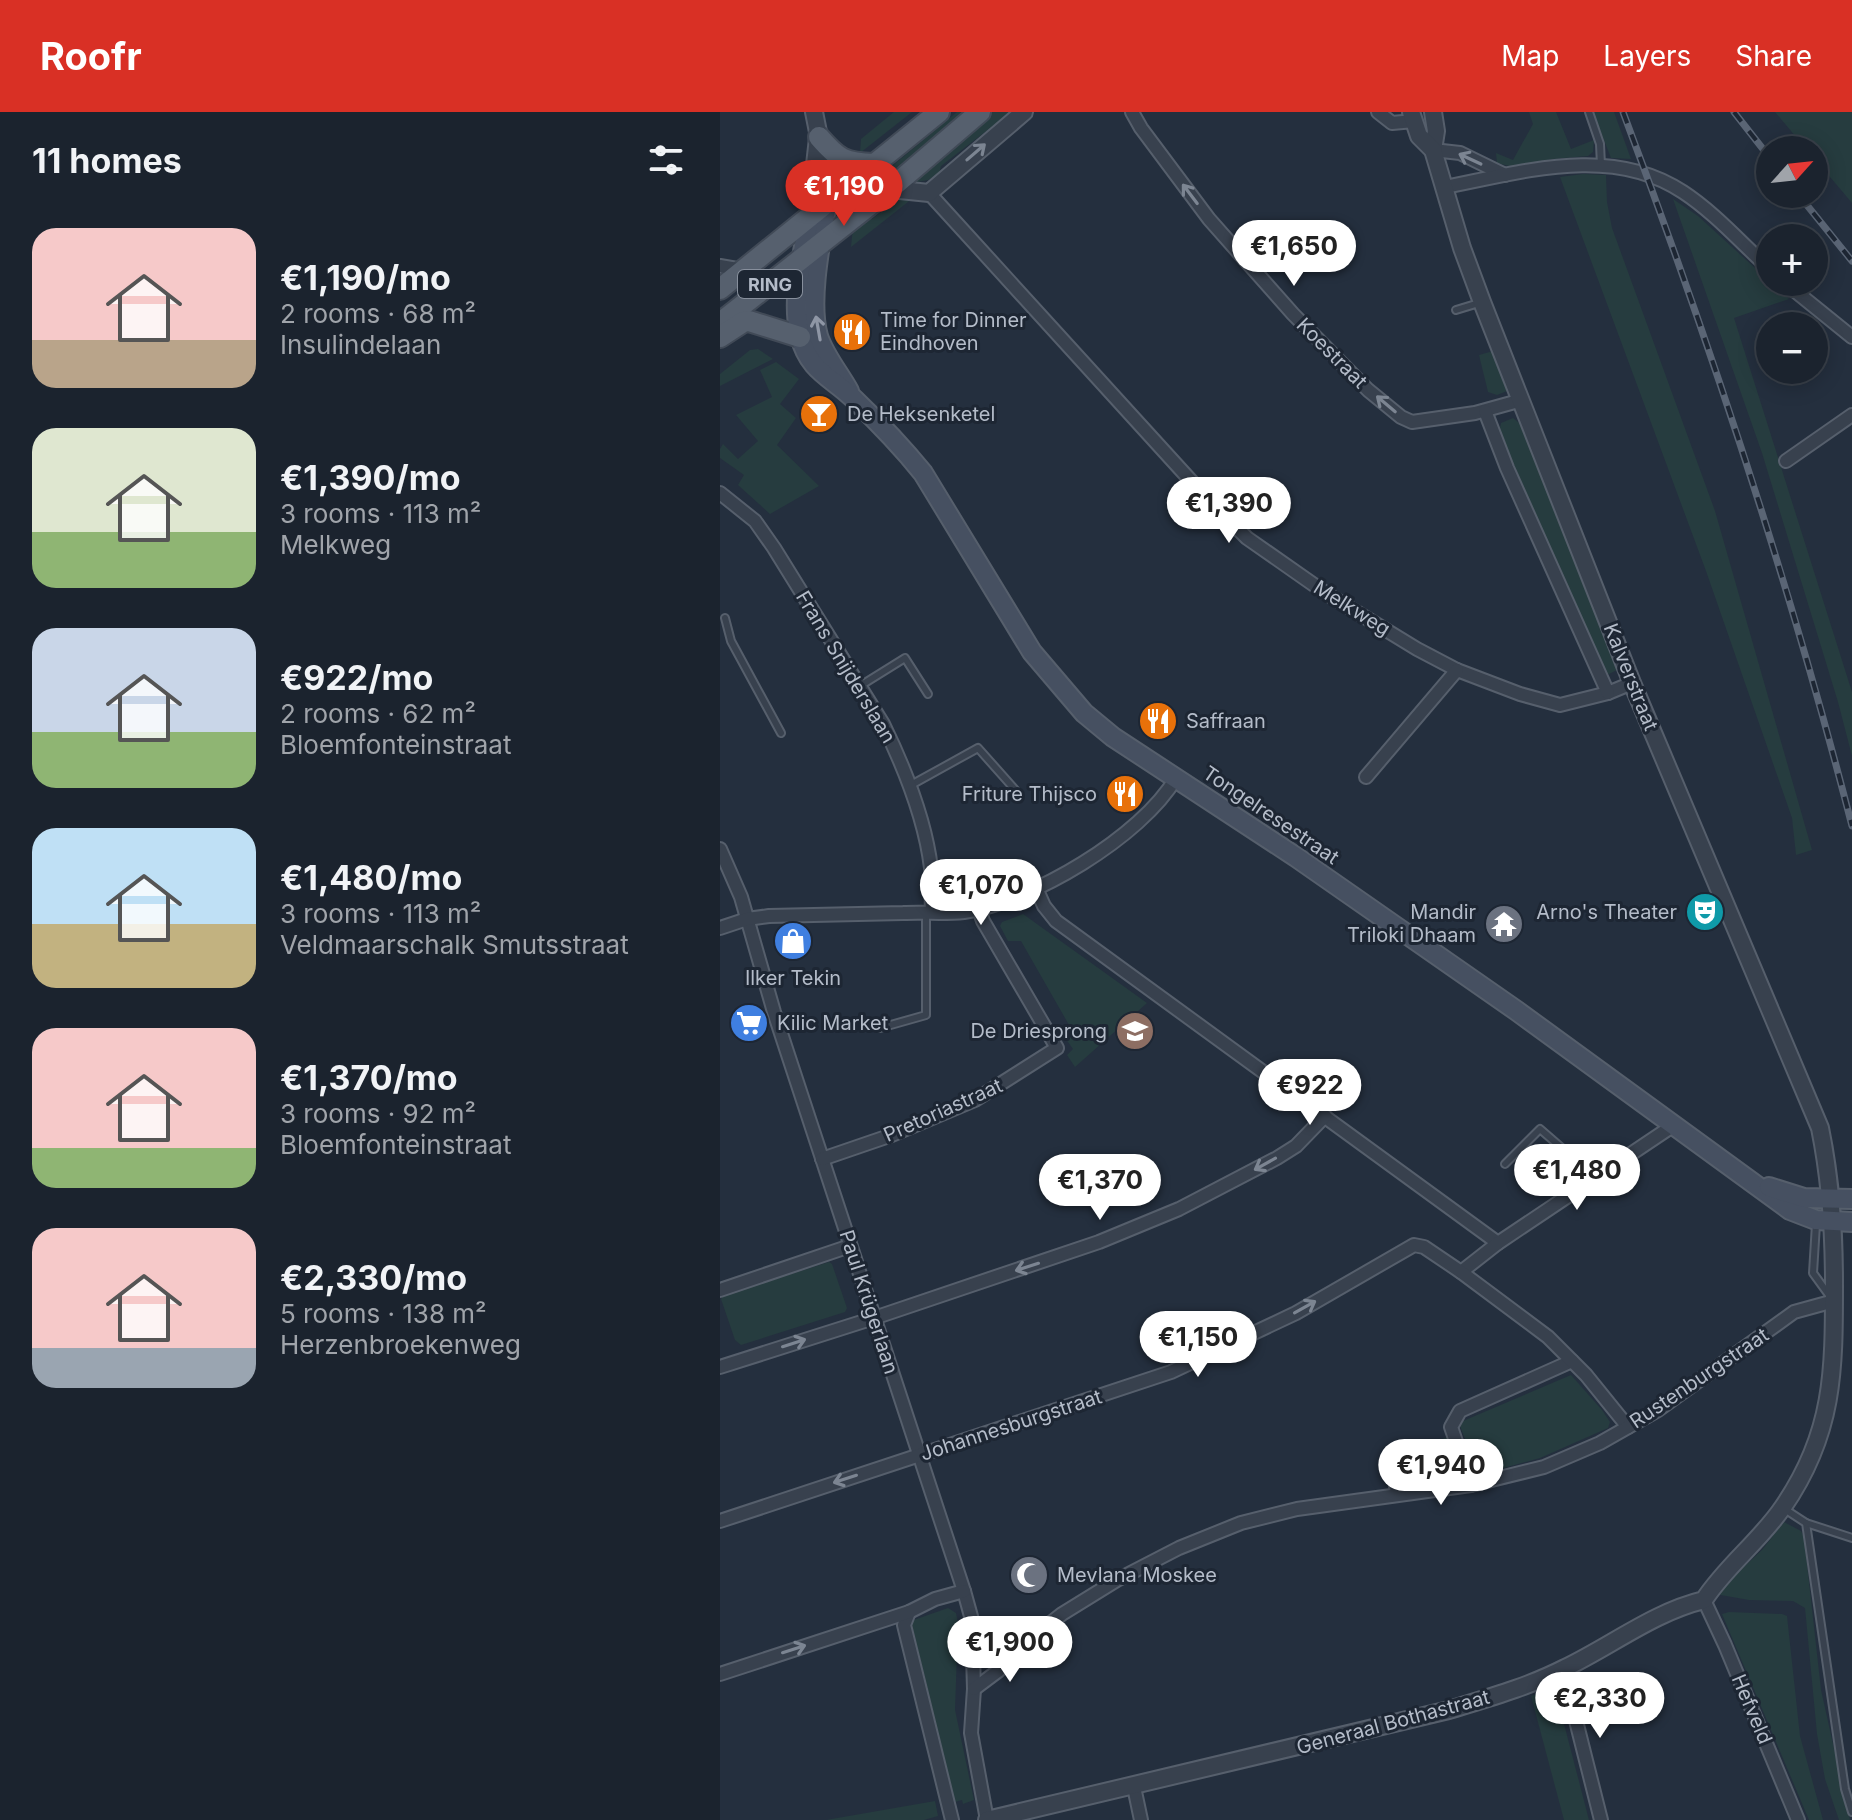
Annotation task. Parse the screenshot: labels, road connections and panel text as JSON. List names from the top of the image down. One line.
{"streets":{"main road":["RING","Tongelresestraat"],"street":["Koestraat","Melkweg","Frans Snijderslaan","Kalverstraat","Pretoriastraat","Paul Krügerlaan","Rustenburgstraat","Johannesburgstraat","Hefveld","Generaal Bothastraat"]},"crossings":[["RING","Tongelresestraat"],["Koestraat","Kalverstraat"],["Melkweg","Kalverstraat"],["Kalverstraat","Tongelresestraat"],["Pretoriastraat","Paul Krügerlaan"],["Paul Krügerlaan","Rustenburgstraat"],["Paul Krügerlaan","Johannesburgstraat"],["Paul Krügerlaan","Generaal Bothastraat"],["Hefveld","Generaal Bothastraat"]],"one_way":["Koestraat"],"places":{"restaurant":["Time for Dinner Eindhoven","Saffraan","Friture Thijsco"],"bar":["De Heksenketel"],"theatre":["Arno's Theater"],"temple":["Mandir Triloki Dhaam"],"shop":["Ilker Tekin"],"supermarket":["Kilic Market"],"school or university":["De Driesprong"],"mosque":["Mevlana Moskee"]},"north":"top right","page":{"header":"Roofr","nav":["Map","Layers","Share"],"heading":"11 homes","map_buttons":["+","−"],"price":["€1,190","€1,650","€1,390","€1,070","€922","€1,480","€1,370","€1,150","€1,940","€1,900","€2,330"],"list":[{"name":"€1,190/mo","note":"2 rooms · 68 m² · Insulindelaan"},{"name":"€1,390/mo","note":"3 rooms · 113 m² · Melkweg"},{"name":"€922/mo","note":"2 rooms · 62 m² · Bloemfonteinstraat"},{"name":"€1,480/mo","note":"3 rooms · 113 m² · Veldmaarschalk Smutsstraat"},{"name":"€1,370/mo","note":"3 rooms · 92 m² · Bloemfonteinstraat"},{"name":"€2,330/mo","note":"5 rooms · 138 m² · Herzenbroekenweg"}]}}
